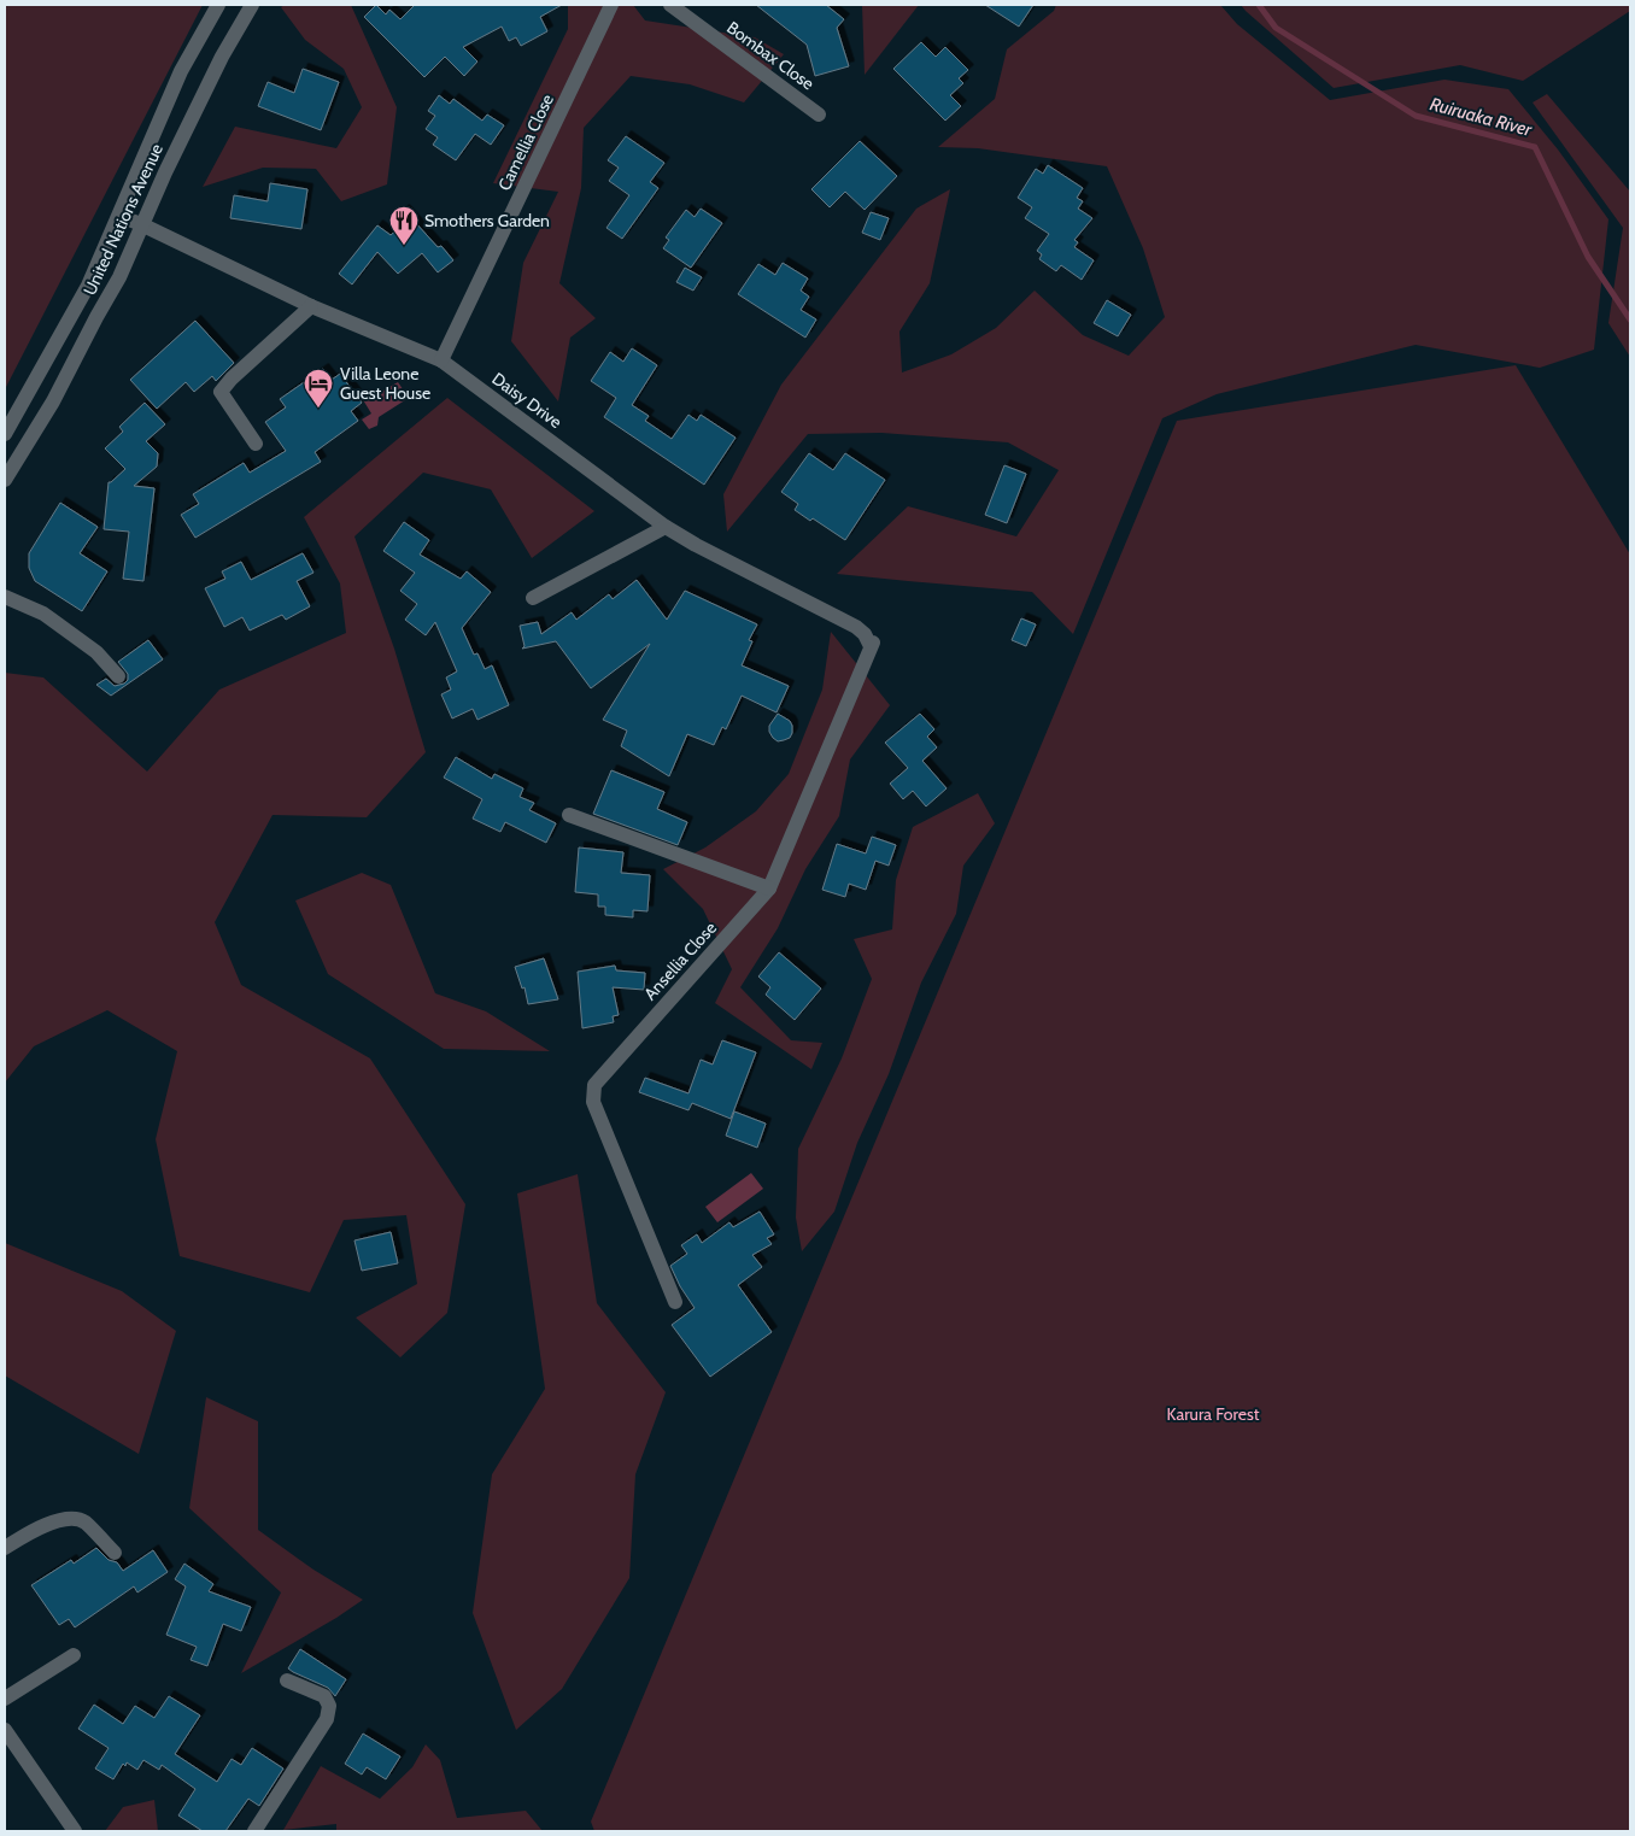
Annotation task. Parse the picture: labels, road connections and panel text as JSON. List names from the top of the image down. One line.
{"streets":{"street":["Bombax Close","Camellia Close","United Nations Avenue","Daisy Drive","Ansellia Close"]},"crossings":[["Camellia Close","Daisy Drive"],["United Nations Avenue","Daisy Drive"],["Daisy Drive","Ansellia Close"]],"water":["Ruiruaka River"],"parks":["Karura Forest"],"places":{"restaurant":["Smothers Garden"],"hotel":["Villa Leone Guest House"]}}
